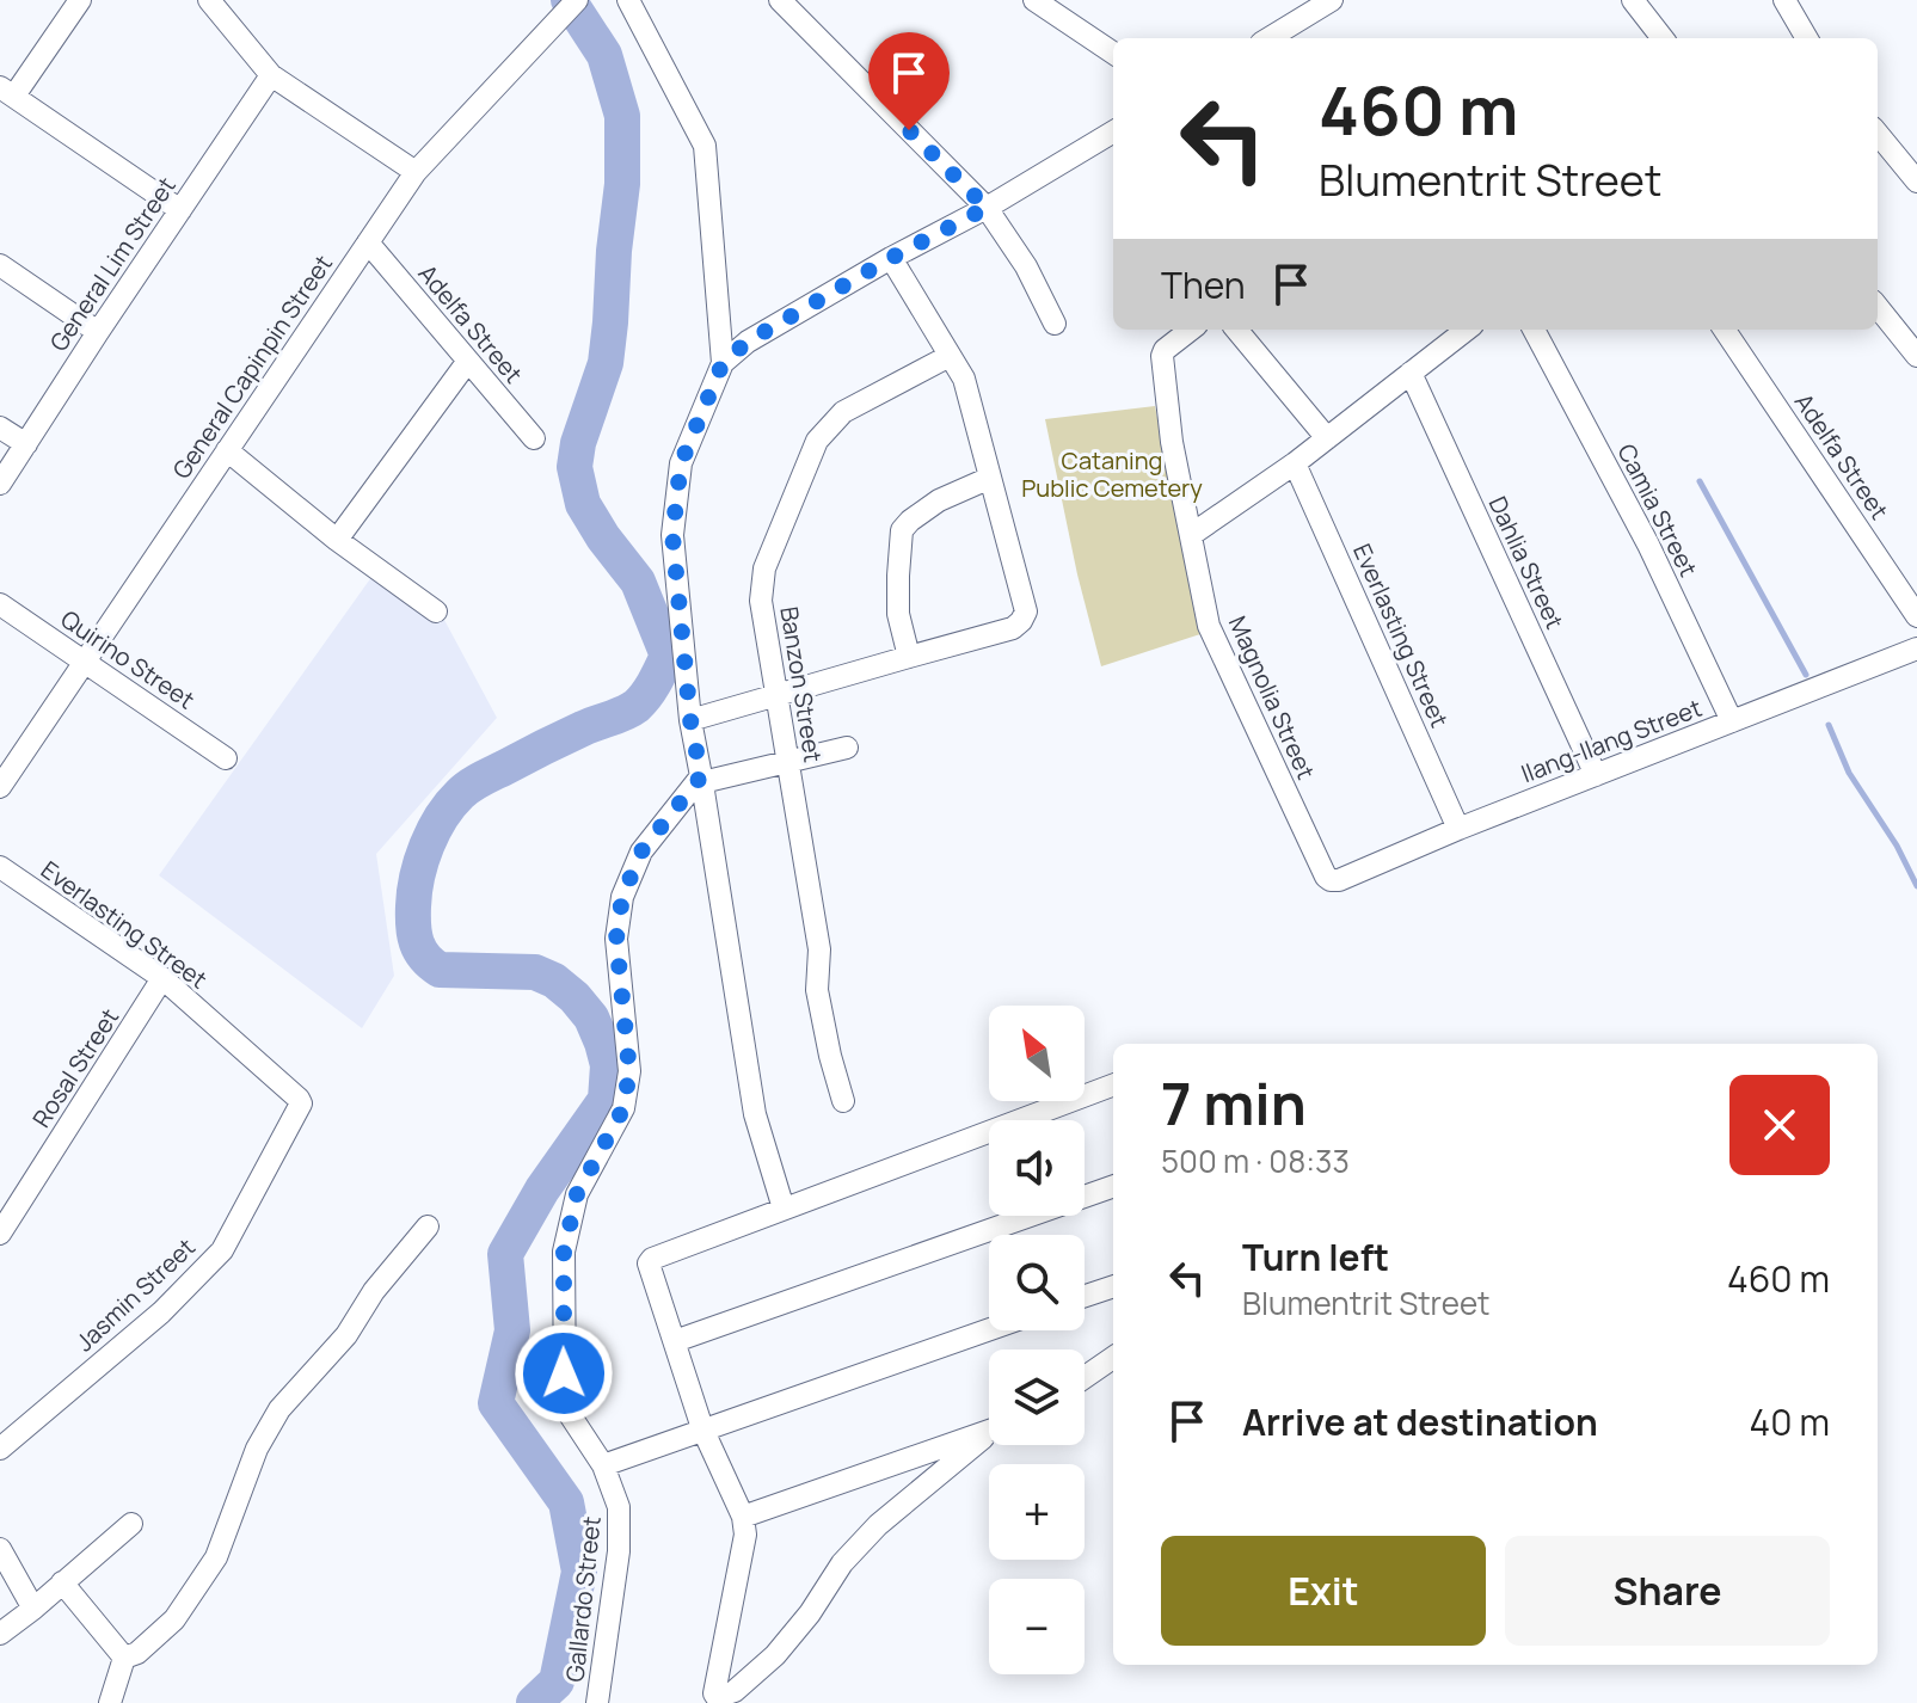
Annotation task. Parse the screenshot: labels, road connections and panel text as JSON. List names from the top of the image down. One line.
{"streets":{"street":["General Lim Street","Adelfa Street","General Capinpin Street","Camia Street","Dahlia Street","Everlasting Street","Quirino Street","Banzon Street","Magnolia Street","Ilang-Ilang Street","Rosal Street","Jasmin Street","Gallardo Street"]},"crossings":[["Adelfa Street","General Capinpin Street"],["General Capinpin Street","Quirino Street"],["Camia Street","Ilang-Ilang Street"],["Dahlia Street","Ilang-Ilang Street"],["Everlasting Street","Ilang-Ilang Street"],["Everlasting Street","Rosal Street"],["Everlasting Street","Jasmin Street"],["Magnolia Street","Ilang-Ilang Street"]],"parks":["Cataning Public Cemetery"],"north":"top left","page":{"turn":["460 m","Blumentrit Street"],"then":"Then","map_buttons":["+","−"],"heading":["7 min","500 m · 08:33"],"list":[{"name":"Turn left","note":"Blumentrit Street","value":"460 m"},{"name":"Arrive at destination","value":"40 m"}],"buttons":["Exit","Share"]}}
